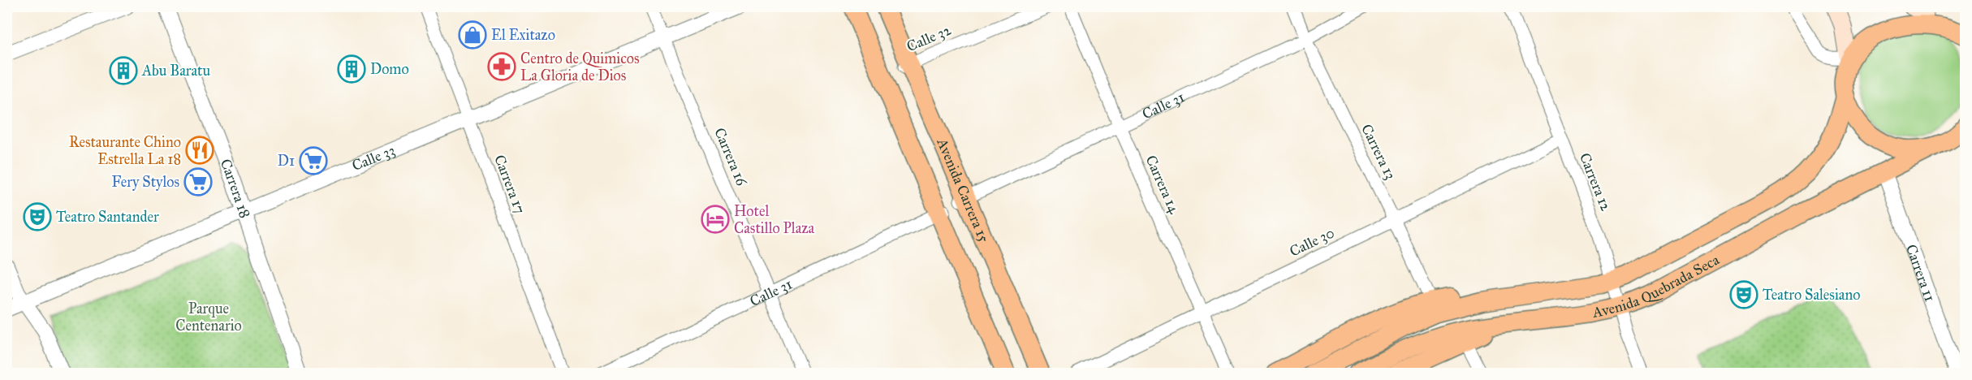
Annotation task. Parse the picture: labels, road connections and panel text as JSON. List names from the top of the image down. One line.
{"streets":{"main road":["Avenida Carrera 15","Avenida Quebrada Seca"],"street":["Calle 32","Calle 31","Carrera 13","Carrera 16","Calle 33","Carrera 12","Carrera 17","Carrera 14","Carrera 18","Calle 30","Carrera 11"]},"crossings":[["Calle 32","Avenida Carrera 15"],["Calle 31","Carrera 13"],["Calle 31","Carrera 16"],["Calle 31","Carrera 14"],["Calle 31","Avenida Carrera 15"],["Carrera 13","Calle 30"],["Carrera 13","Avenida Quebrada Seca"],["Carrera 16","Calle 33"],["Calle 33","Carrera 17"],["Calle 33","Carrera 18"],["Carrera 12","Calle 30"],["Carrera 12","Avenida Quebrada Seca"],["Carrera 14","Calle 30"],["Carrera 11","Avenida Quebrada Seca"]],"parks":["Parque Centenario"],"places":{"shop":["El Exitazo"],"pharmacy":["Centro de Quimicos La Gloria de Dios"],"building":["Domo","Abu Baratu"],"restaurant":["Restaurante Chino Estrella La 18"],"supermarket":["D1","Fery Stylos"],"theatre":["Teatro Santander","Teatro Salesiano"],"hotel":["Hotel Castillo Plaza"]}}
